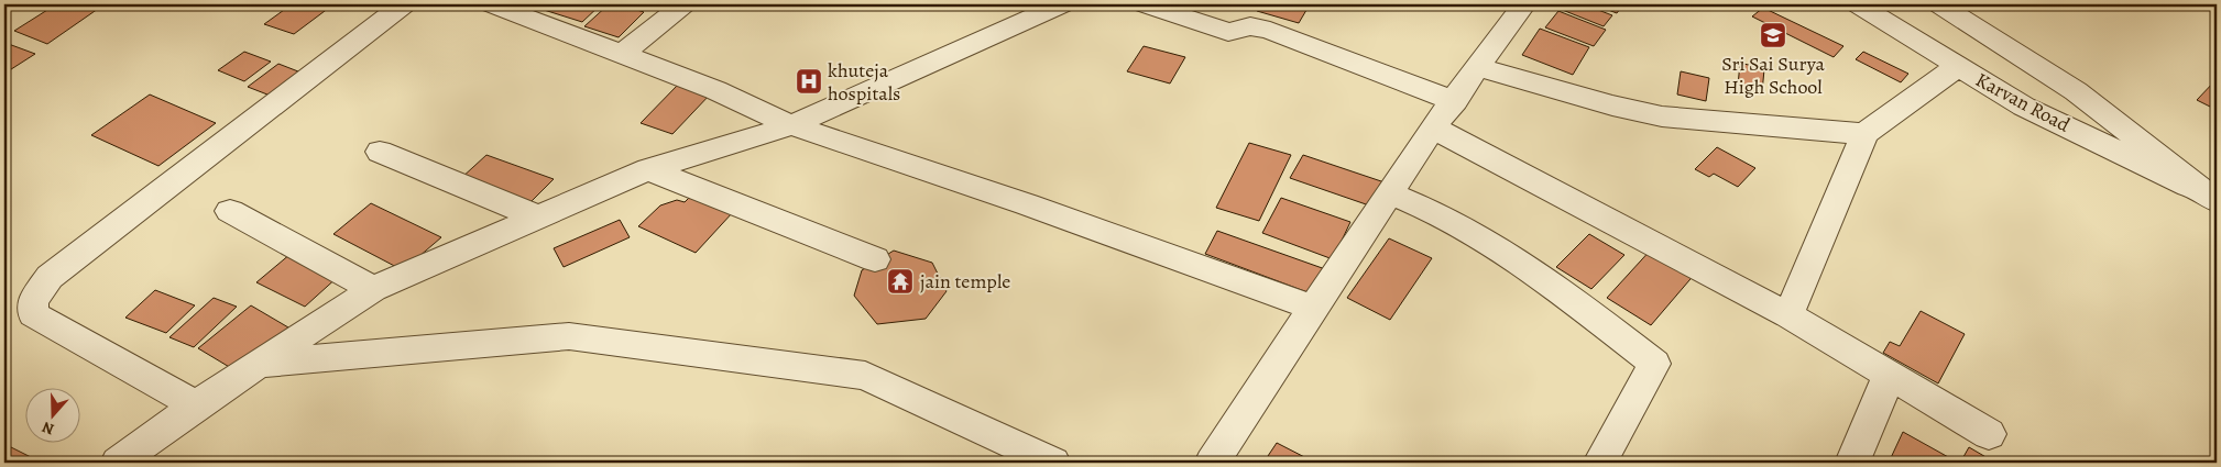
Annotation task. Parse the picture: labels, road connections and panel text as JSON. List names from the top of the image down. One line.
{"streets":{"street":["Karvan Road"]},"places":{"school or university":["Sri Sai Surya High School"],"hospital":["khuteja hospitals"],"temple":["jain temple"]},"north":"bottom"}
